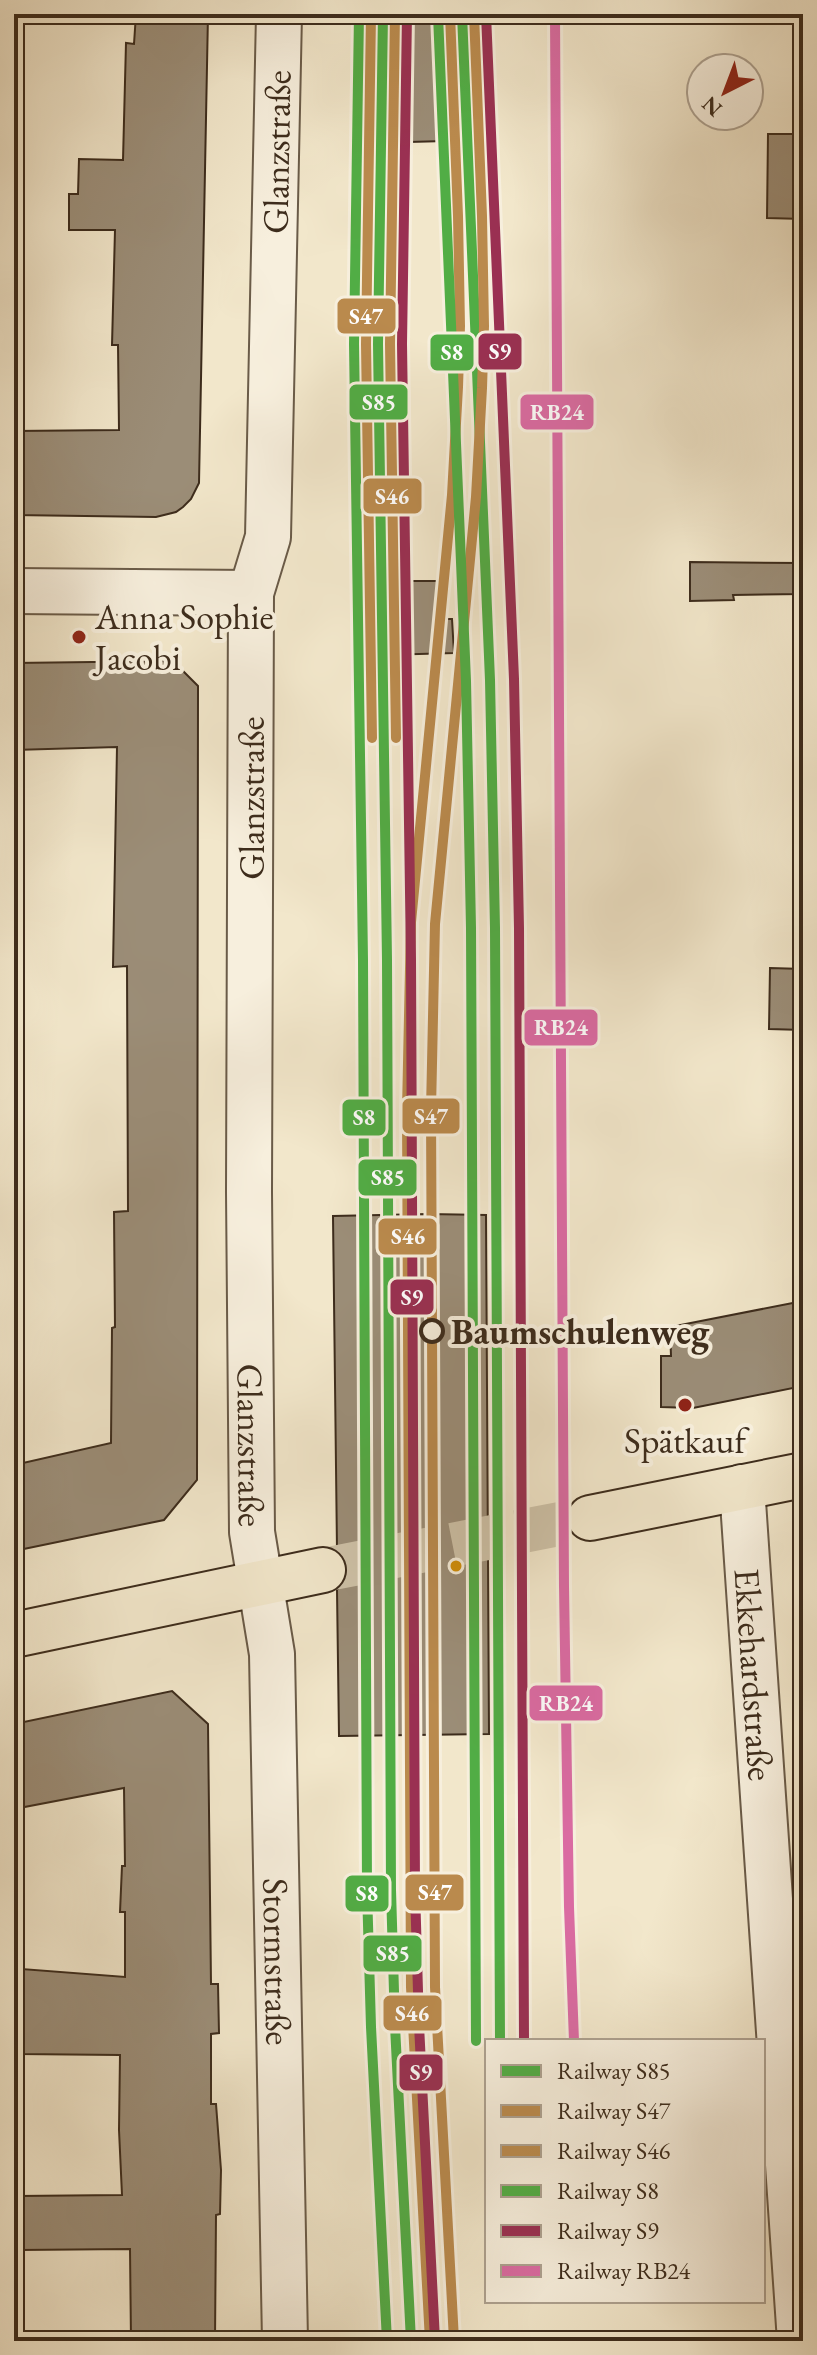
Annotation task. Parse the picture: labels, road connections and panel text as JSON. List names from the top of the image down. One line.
{"streets":{"street":["Glanzstraße","Ekkehardstraße","Stormstraße"]},"crossings":[["Glanzstraße","Stormstraße"]],"places":["Anna Sophie Jacobi","Baumschulenweg","Spätkauf"],"lines":["rail line S85","rail line S47","rail line S46","rail line S8","rail line S9","rail line RB24"],"legend":["Railway S85","Railway S47","Railway S46","Railway S8","Railway S9","Railway RB24"],"north":"bottom left"}
